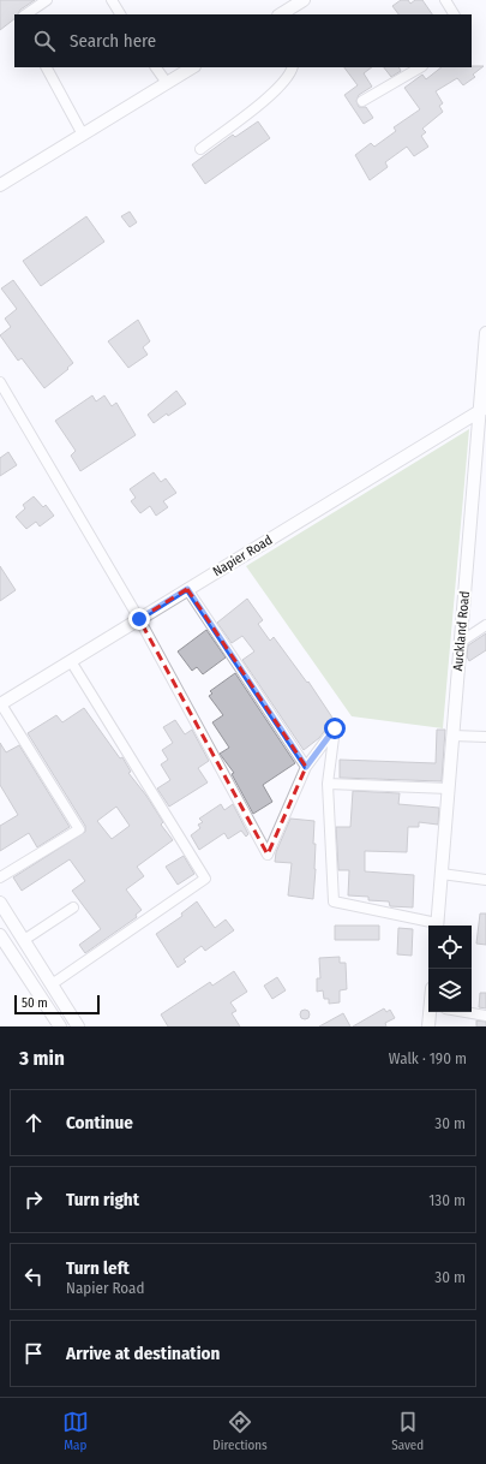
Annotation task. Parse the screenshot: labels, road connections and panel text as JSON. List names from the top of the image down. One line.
{"streets":{"street":["Napier Road","Auckland Road"]},"crossings":[["Napier Road","Auckland Road"]],"scale_bar":"50 m","page":{"search":"Search here","scale":"50 m","heading":["3 min","Walk · 190 m"],"list":[["Continue","30 m"],["Turn right","130 m"],["Turn left","Napier Road","30 m"],"Arrive at destination"],"nav":["Map","Directions","Saved"]}}
